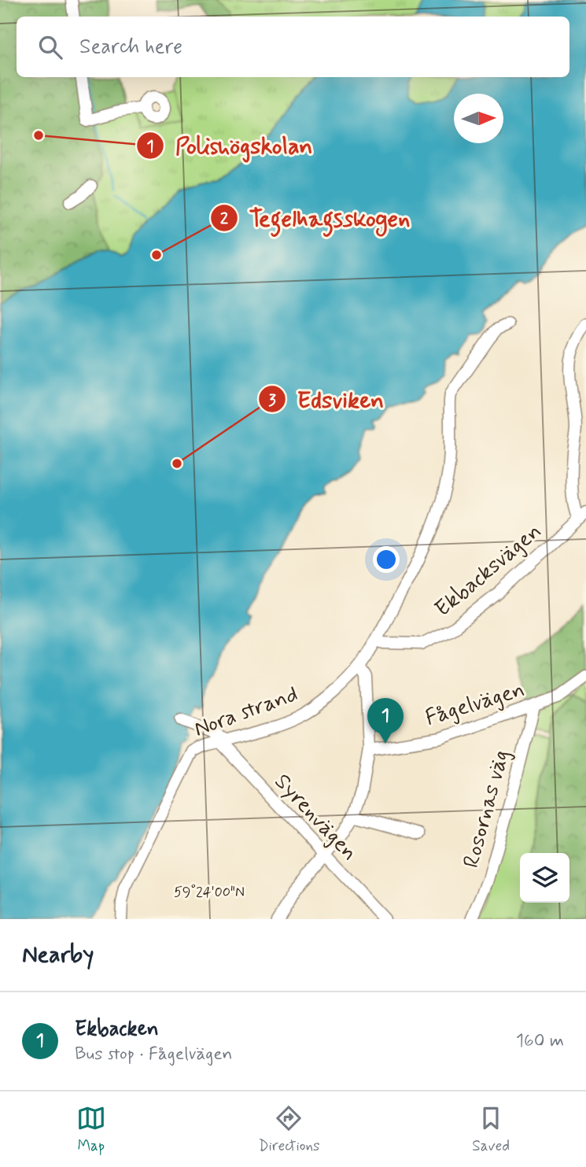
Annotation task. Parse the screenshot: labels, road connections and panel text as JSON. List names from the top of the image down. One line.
{"streets":{"street":["Ekbacksvägen","Fågelvägen","Nora strand","Rosornas väg","Syrenvägen"]},"crossings":[["Ekbacksvägen","Nora strand"],["Fågelvägen","Rosornas väg"],["Nora strand","Syrenvägen"]],"places":["Polishögskolan","Tegelhagsskogen","Edsviken"],"north":"right","page":{"search":"Search here","pins":"1","heading":"Nearby","list":[{"mark":"1","name":"Ekbacken","note":"Bus stop · Fågelvägen","value":"160 m"}],"nav":["Map","Directions","Saved"]},"coordinates":["59°24'00\"N"]}
